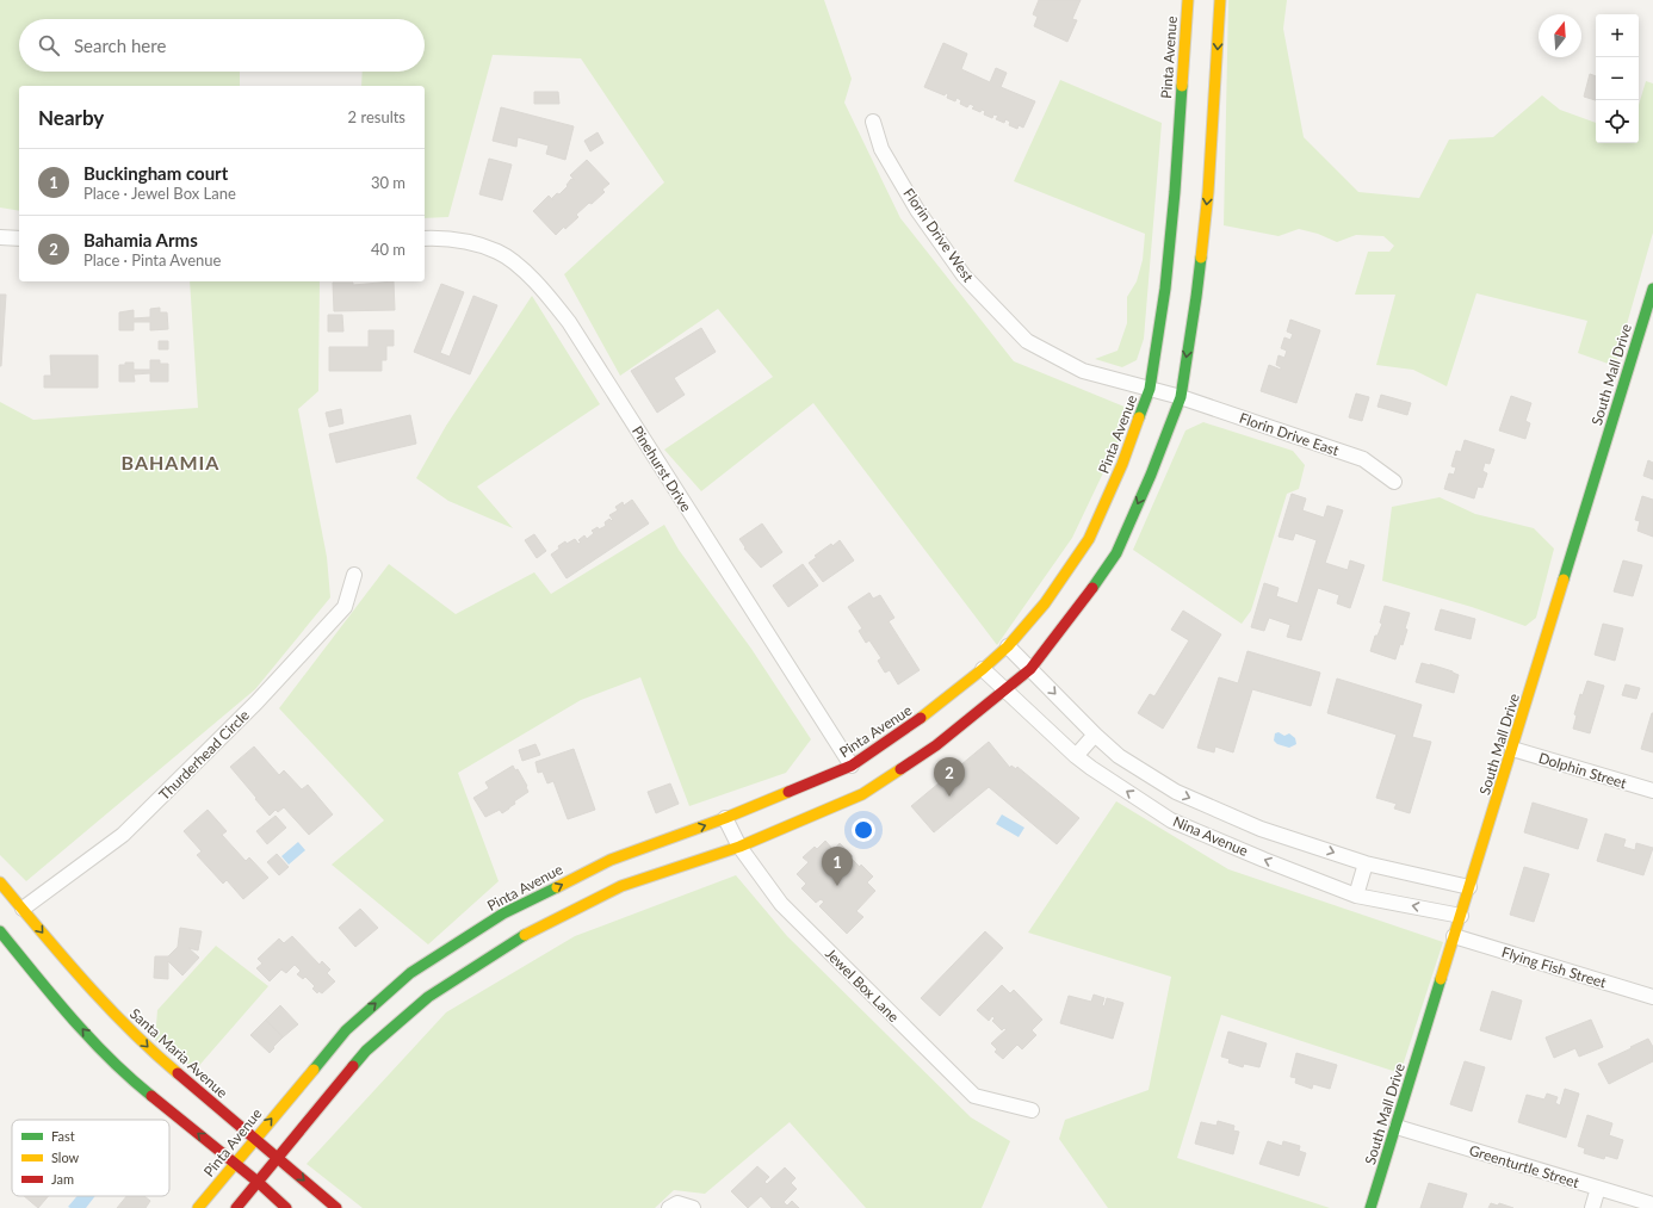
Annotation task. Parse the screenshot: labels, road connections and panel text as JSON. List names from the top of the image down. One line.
{"streets":{"street":["Pinta Avenue","Florin Drive West","South Mall Drive","Florin Drive East","Pinehurst Drive","Thurderhead Circle","Dolphin Street","Nina Avenue","Flying Fish Street","Jewel Box Lane","Santa Maria Avenue","Greenturtle Street"]},"crossings":[["Pinta Avenue","Florin Drive West"],["Pinta Avenue","Pinehurst Drive"],["Pinta Avenue","Nina Avenue"],["Pinta Avenue","Jewel Box Lane"],["Pinta Avenue","Santa Maria Avenue"],["Florin Drive West","Florin Drive East"],["South Mall Drive","Dolphin Street"],["South Mall Drive","Nina Avenue"],["South Mall Drive","Flying Fish Street"],["South Mall Drive","Greenturtle Street"],["Thurderhead Circle","Santa Maria Avenue"]],"districts":["BAHAMIA"],"legend":["Fast","Slow","Jam"],"north":"top","page":{"map_buttons":["+","−"],"search":"Search here","heading":["Nearby","2 results"],"list":[{"mark":"1","name":"Buckingham court","note":"Place · Jewel Box Lane","value":"30 m"},{"mark":"2","name":"Bahamia Arms","note":"Place · Pinta Avenue","value":"40 m"}],"pins":["2","1"]}}
